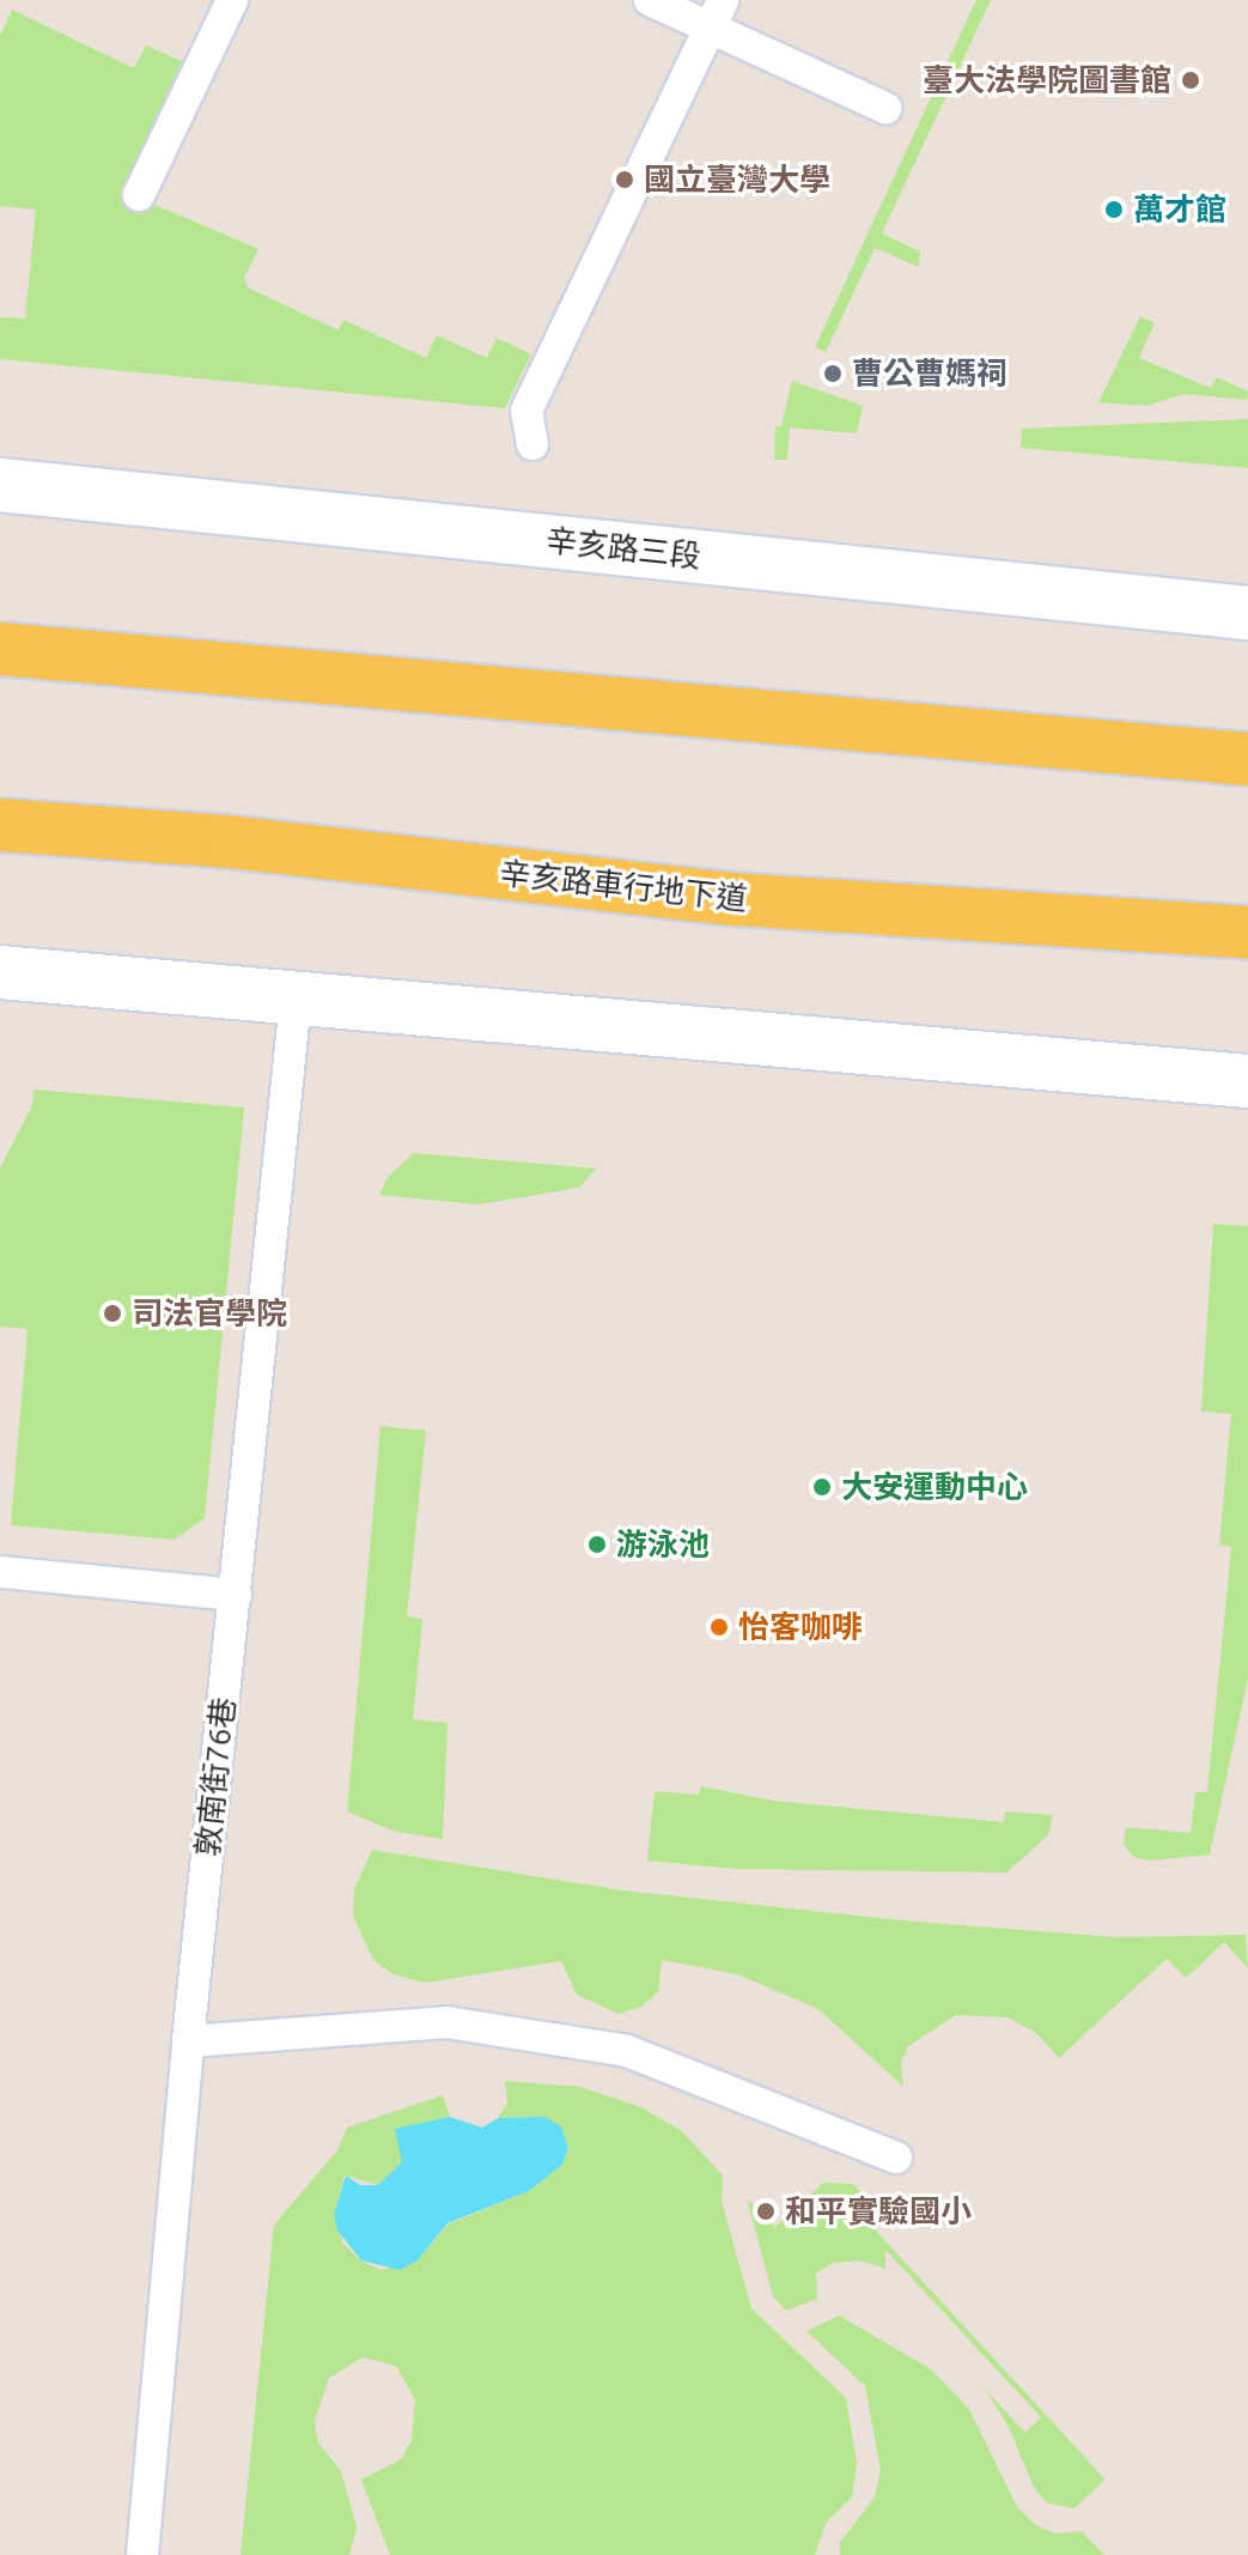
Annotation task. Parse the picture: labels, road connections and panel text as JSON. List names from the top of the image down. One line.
{"streets":{"main road":["辛亥路三段","辛亥路車行地下道"],"lane":["敦南街76巷"]},"places":["臺大法學院圖書館","國立臺灣大學","萬才館","曹公曹媽祠","司法官學院","大安運動中心","游泳池","怡客咖啡","和平實驗國小"]}
